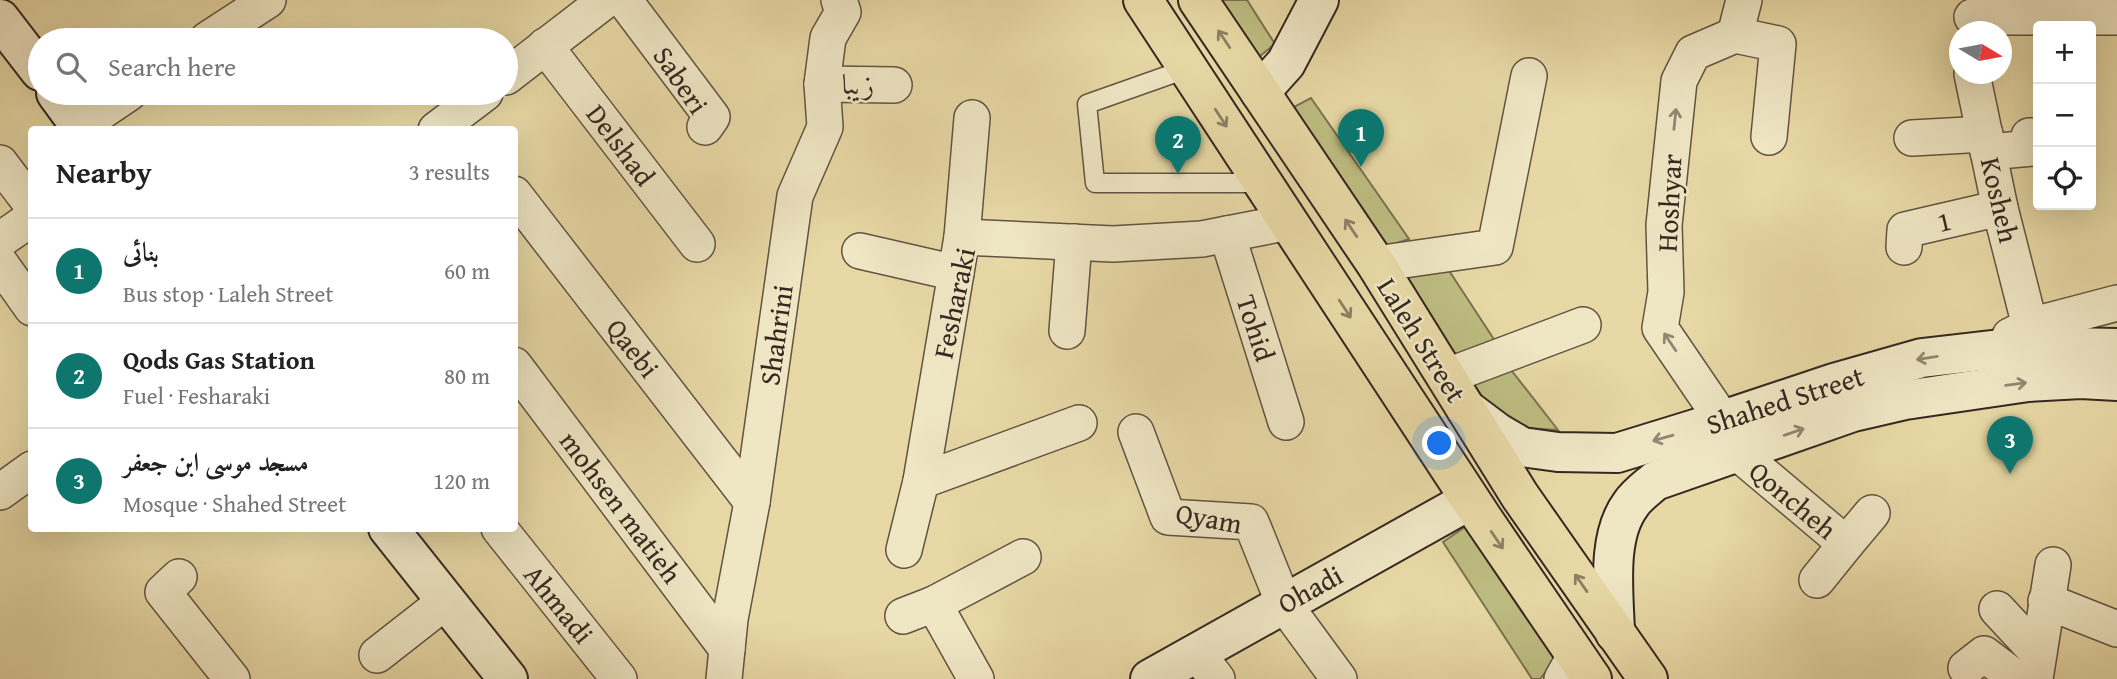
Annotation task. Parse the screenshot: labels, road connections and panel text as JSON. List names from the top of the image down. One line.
{"streets":{"main road":["Laleh Street","Shahed Street","Ohadi"],"street":["Saberi","زیبا","Delshad","Kosheh","Hoshyar","1","Fesharaki","Tohid","Shahrini","Qaebi","Qoncheh","mohsen matieh","Qyam","Ahmadi"]},"crossings":[["زیبا","Shahrini"],["Kosheh","1"],["Hoshyar","Shahed Street"],["Hoshyar","Qoncheh"],["Fesharaki","Tohid"],["Fesharaki","Laleh Street"],["Shahrini","Qaebi"],["Shahrini","mohsen matieh"],["Laleh Street","Shahed Street"],["Laleh Street","Ohadi"],["Shahed Street","Qoncheh"],["Qyam","Ohadi"]],"one_way":["Hoshyar"],"north":"right","page":{"map_buttons":["+","−"],"search":"Search here","pins":["1","2","3"],"heading":["Nearby","3 results"],"list":[{"mark":"1","name":"بنائی","note":"Bus stop · Laleh Street","value":"60 m"},{"mark":"2","name":"Qods Gas Station","note":"Fuel · Fesharaki","value":"80 m"},{"mark":"3","name":"مسجد موسی ابن جعفر","note":"Mosque · Shahed Street","value":"120 m"}]}}
